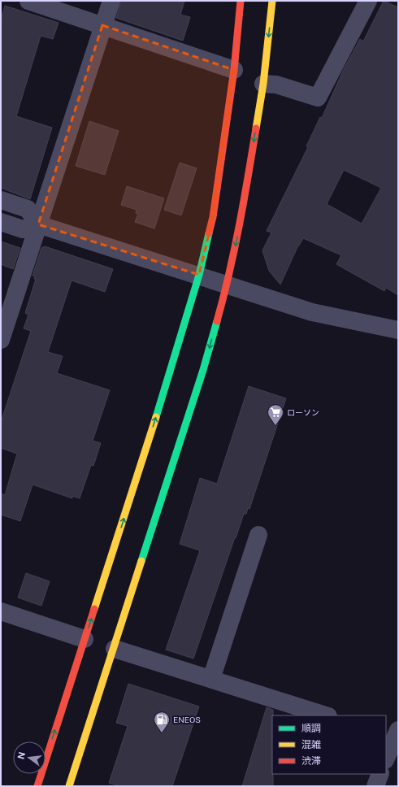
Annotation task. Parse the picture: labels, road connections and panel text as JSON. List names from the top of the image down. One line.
{"places":{"supermarket":["ローソン"],"fuel station":["ENEOS"]},"legend":["順調","混雑","渋滞"],"north":"left"}
